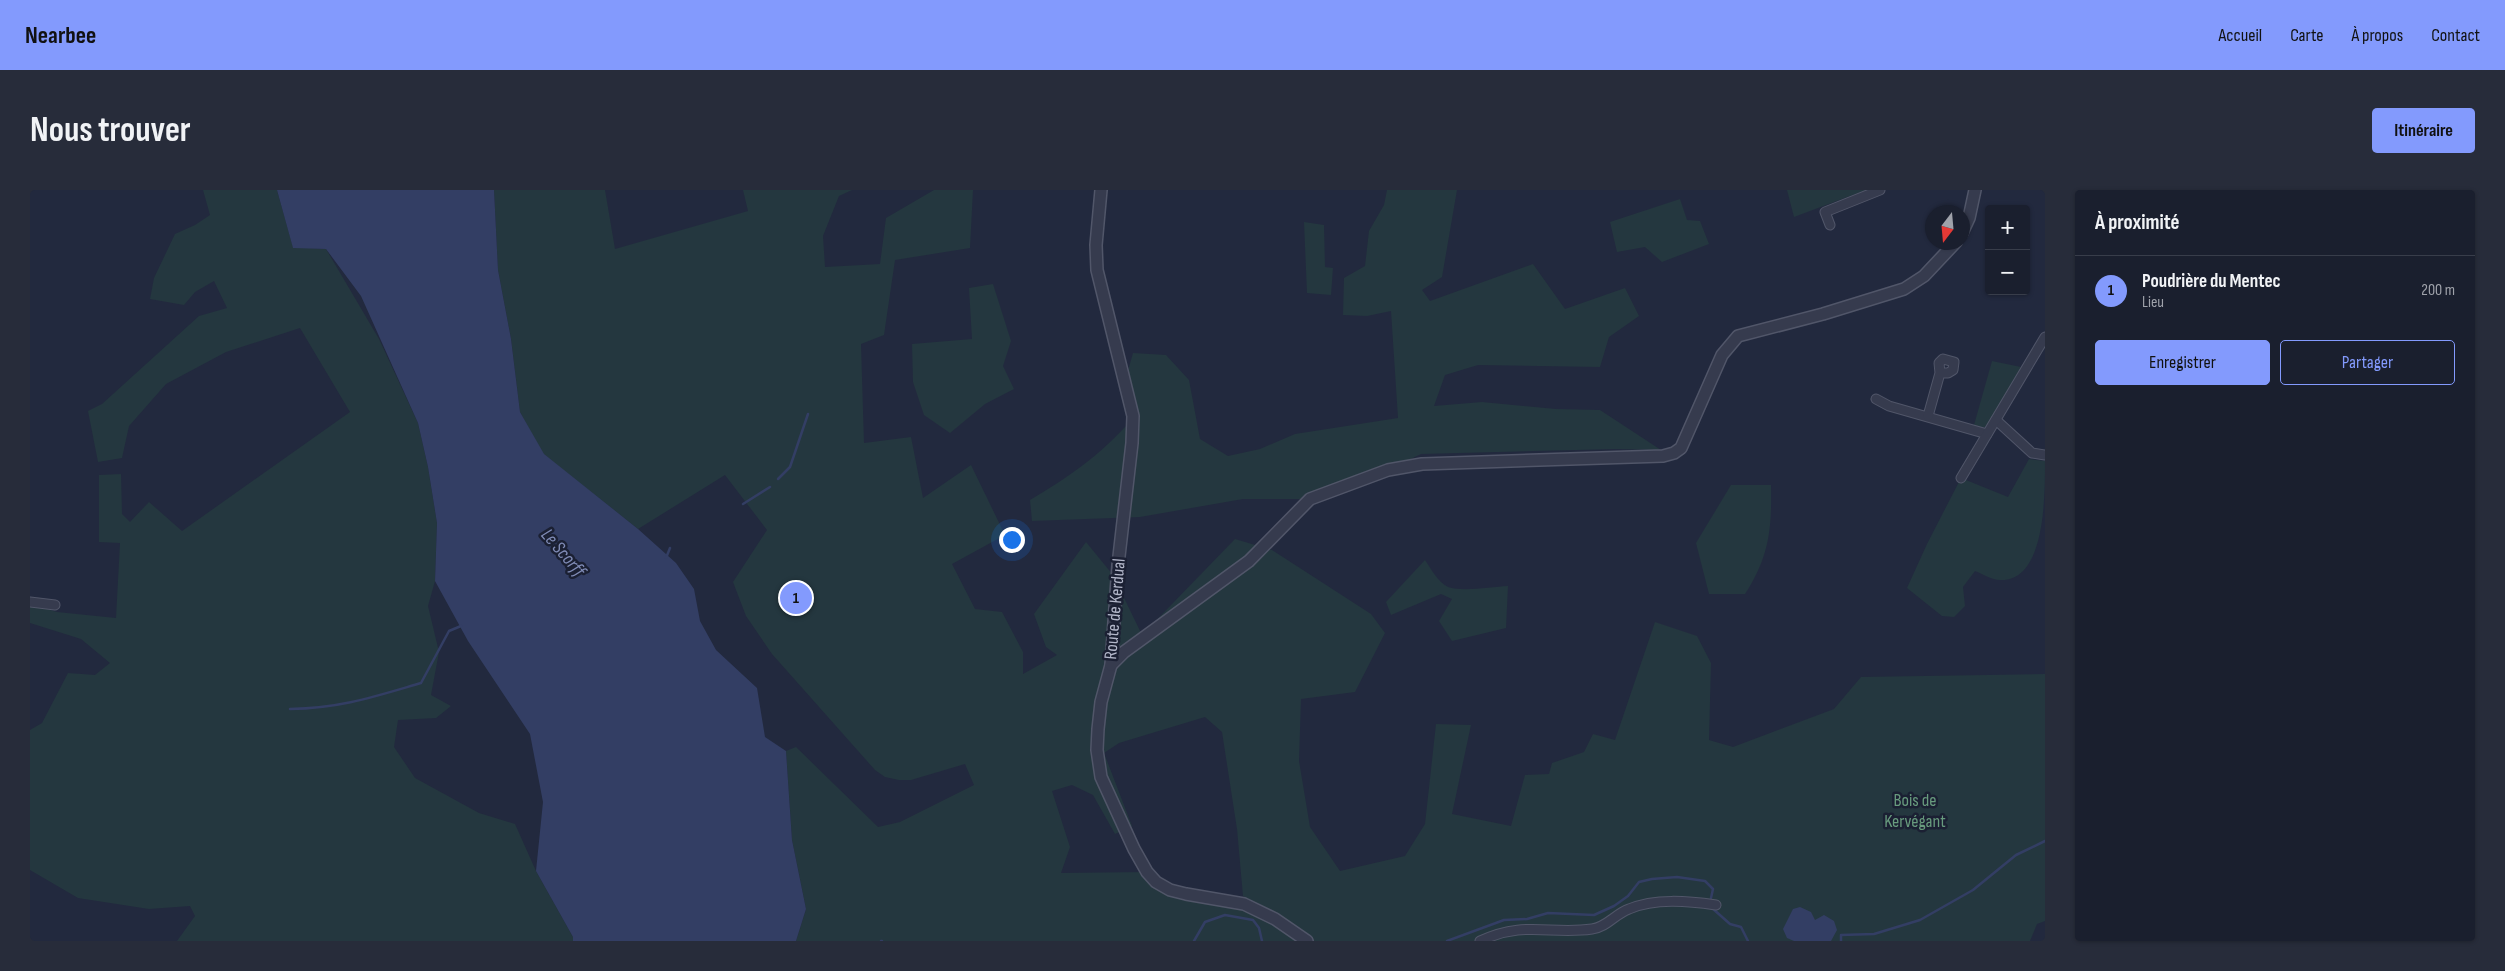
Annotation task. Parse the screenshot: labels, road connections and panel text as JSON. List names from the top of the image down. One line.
{"streets":{"street":["Route de Kerdual"]},"water":["Le Scorff"],"parks":["Bois de Kervégant"],"north":"bottom","page":{"header":"Nearbee","nav":["Accueil","Carte","À propos","Contact"],"buttons":["Itinéraire",["Enregistrer","Partager"]],"title":"Nous trouver","heading":"À proximité","map_buttons":["+","−"],"list":[{"mark":"1","name":"Poudrière du Mentec","note":"Lieu","value":"200 m"}],"pins":"1"}}
